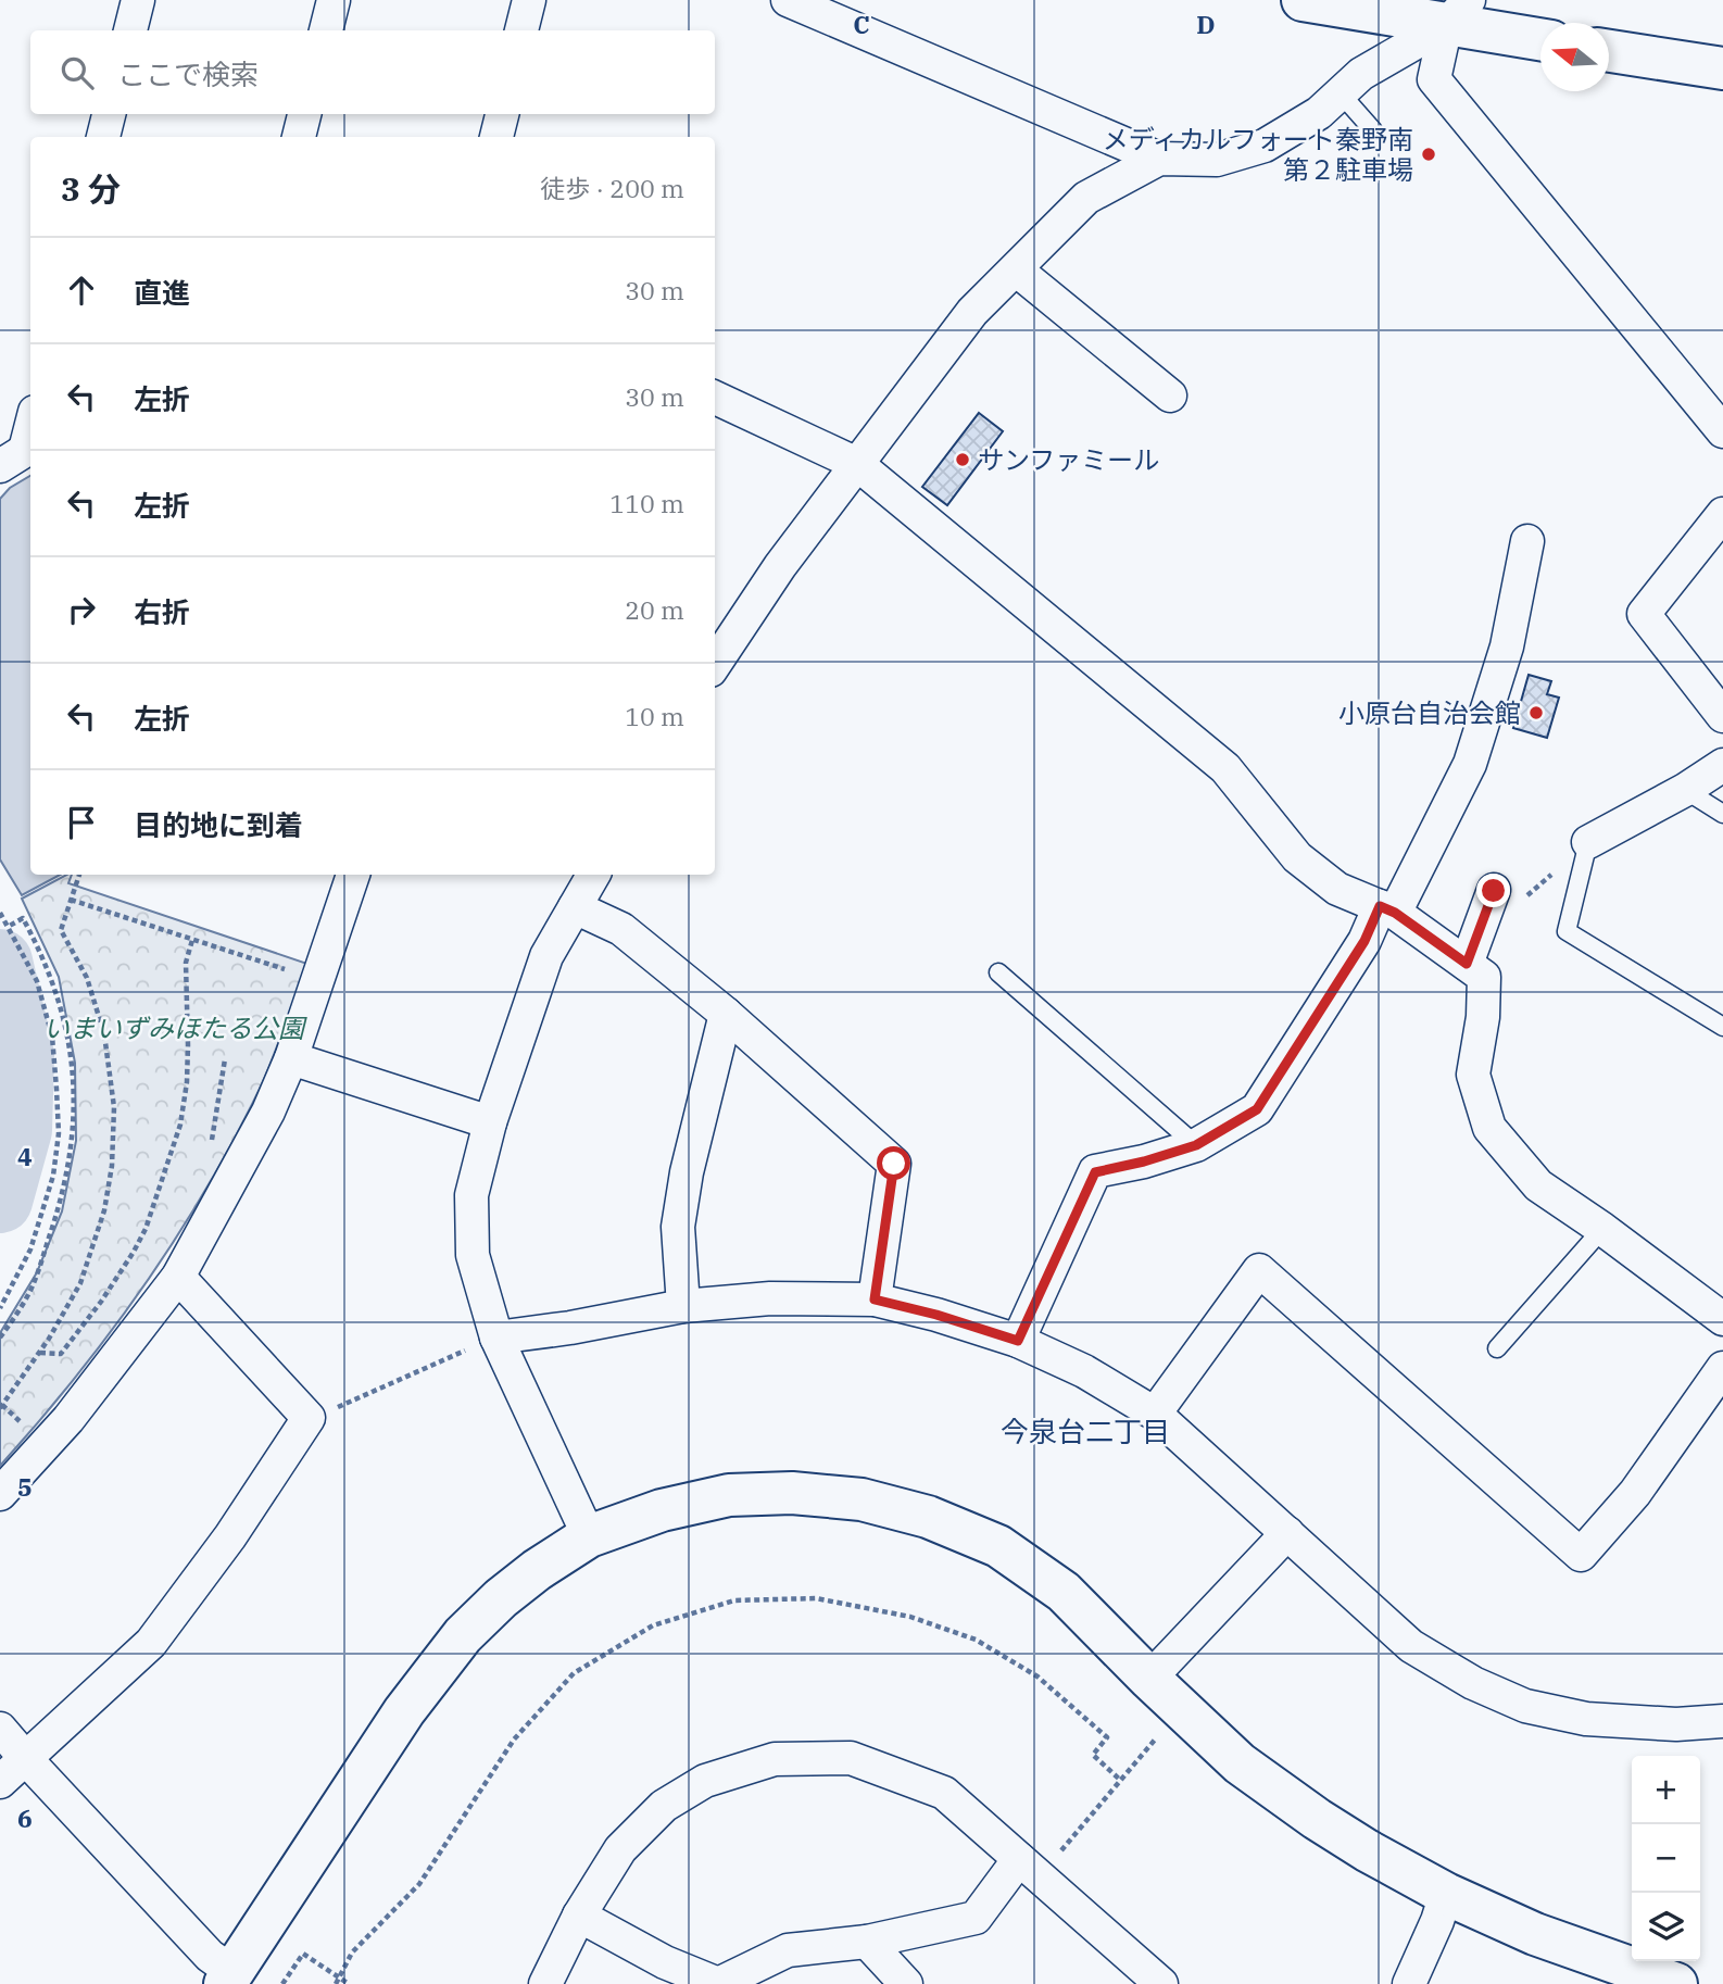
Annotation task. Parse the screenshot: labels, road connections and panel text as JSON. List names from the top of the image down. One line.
{"districts":["今泉台二丁目"],"parks":["いまいずみほたる公園"],"places":["メディカルフォート秦野南 第２駐車場","サンファミール","小原台自治会館"],"north":"left","page":{"search":"ここで検索","heading":["3 分","徒歩 · 200 m"],"list":[["直進","30 m"],["左折","30 m"],["左折","110 m"],["右折","20 m"],["左折","10 m"],"目的地に到着"],"map_buttons":["+","−"]},"grid":{"columns":["C","D"],"rows":["4","5","6"]}}
